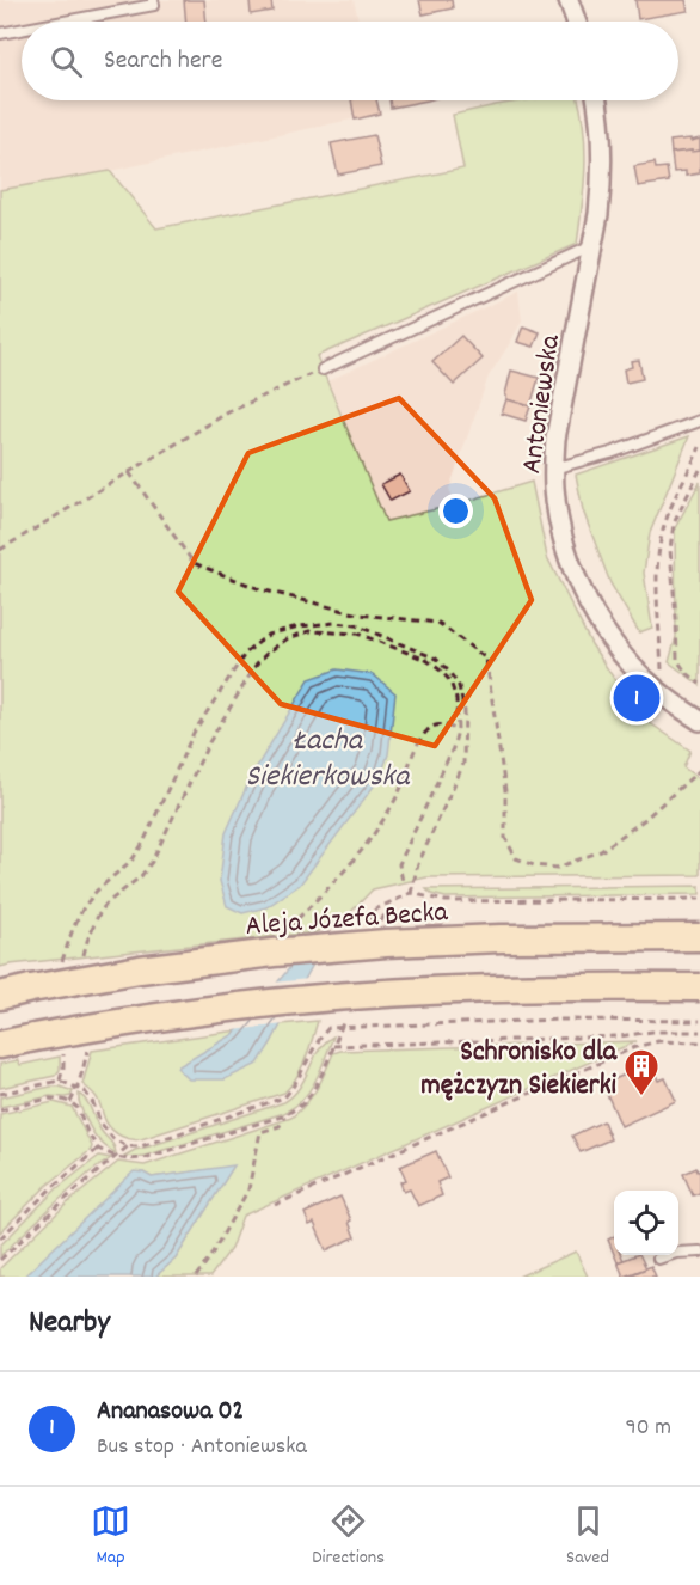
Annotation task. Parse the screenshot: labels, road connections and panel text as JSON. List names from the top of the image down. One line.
{"streets":{"main road":["Aleja Józefa Becka"],"street":["Antoniewska"]},"water":["Łacha Siekierkowska"],"places":{"building":["Schronisko dla mężczyzn Siekierki"]},"page":{"search":"Search here","pins":"1","heading":"Nearby","list":[{"mark":"1","name":"Ananasowa 02","note":"Bus stop · Antoniewska","value":"90 m"}],"nav":["Map","Directions","Saved"]}}
